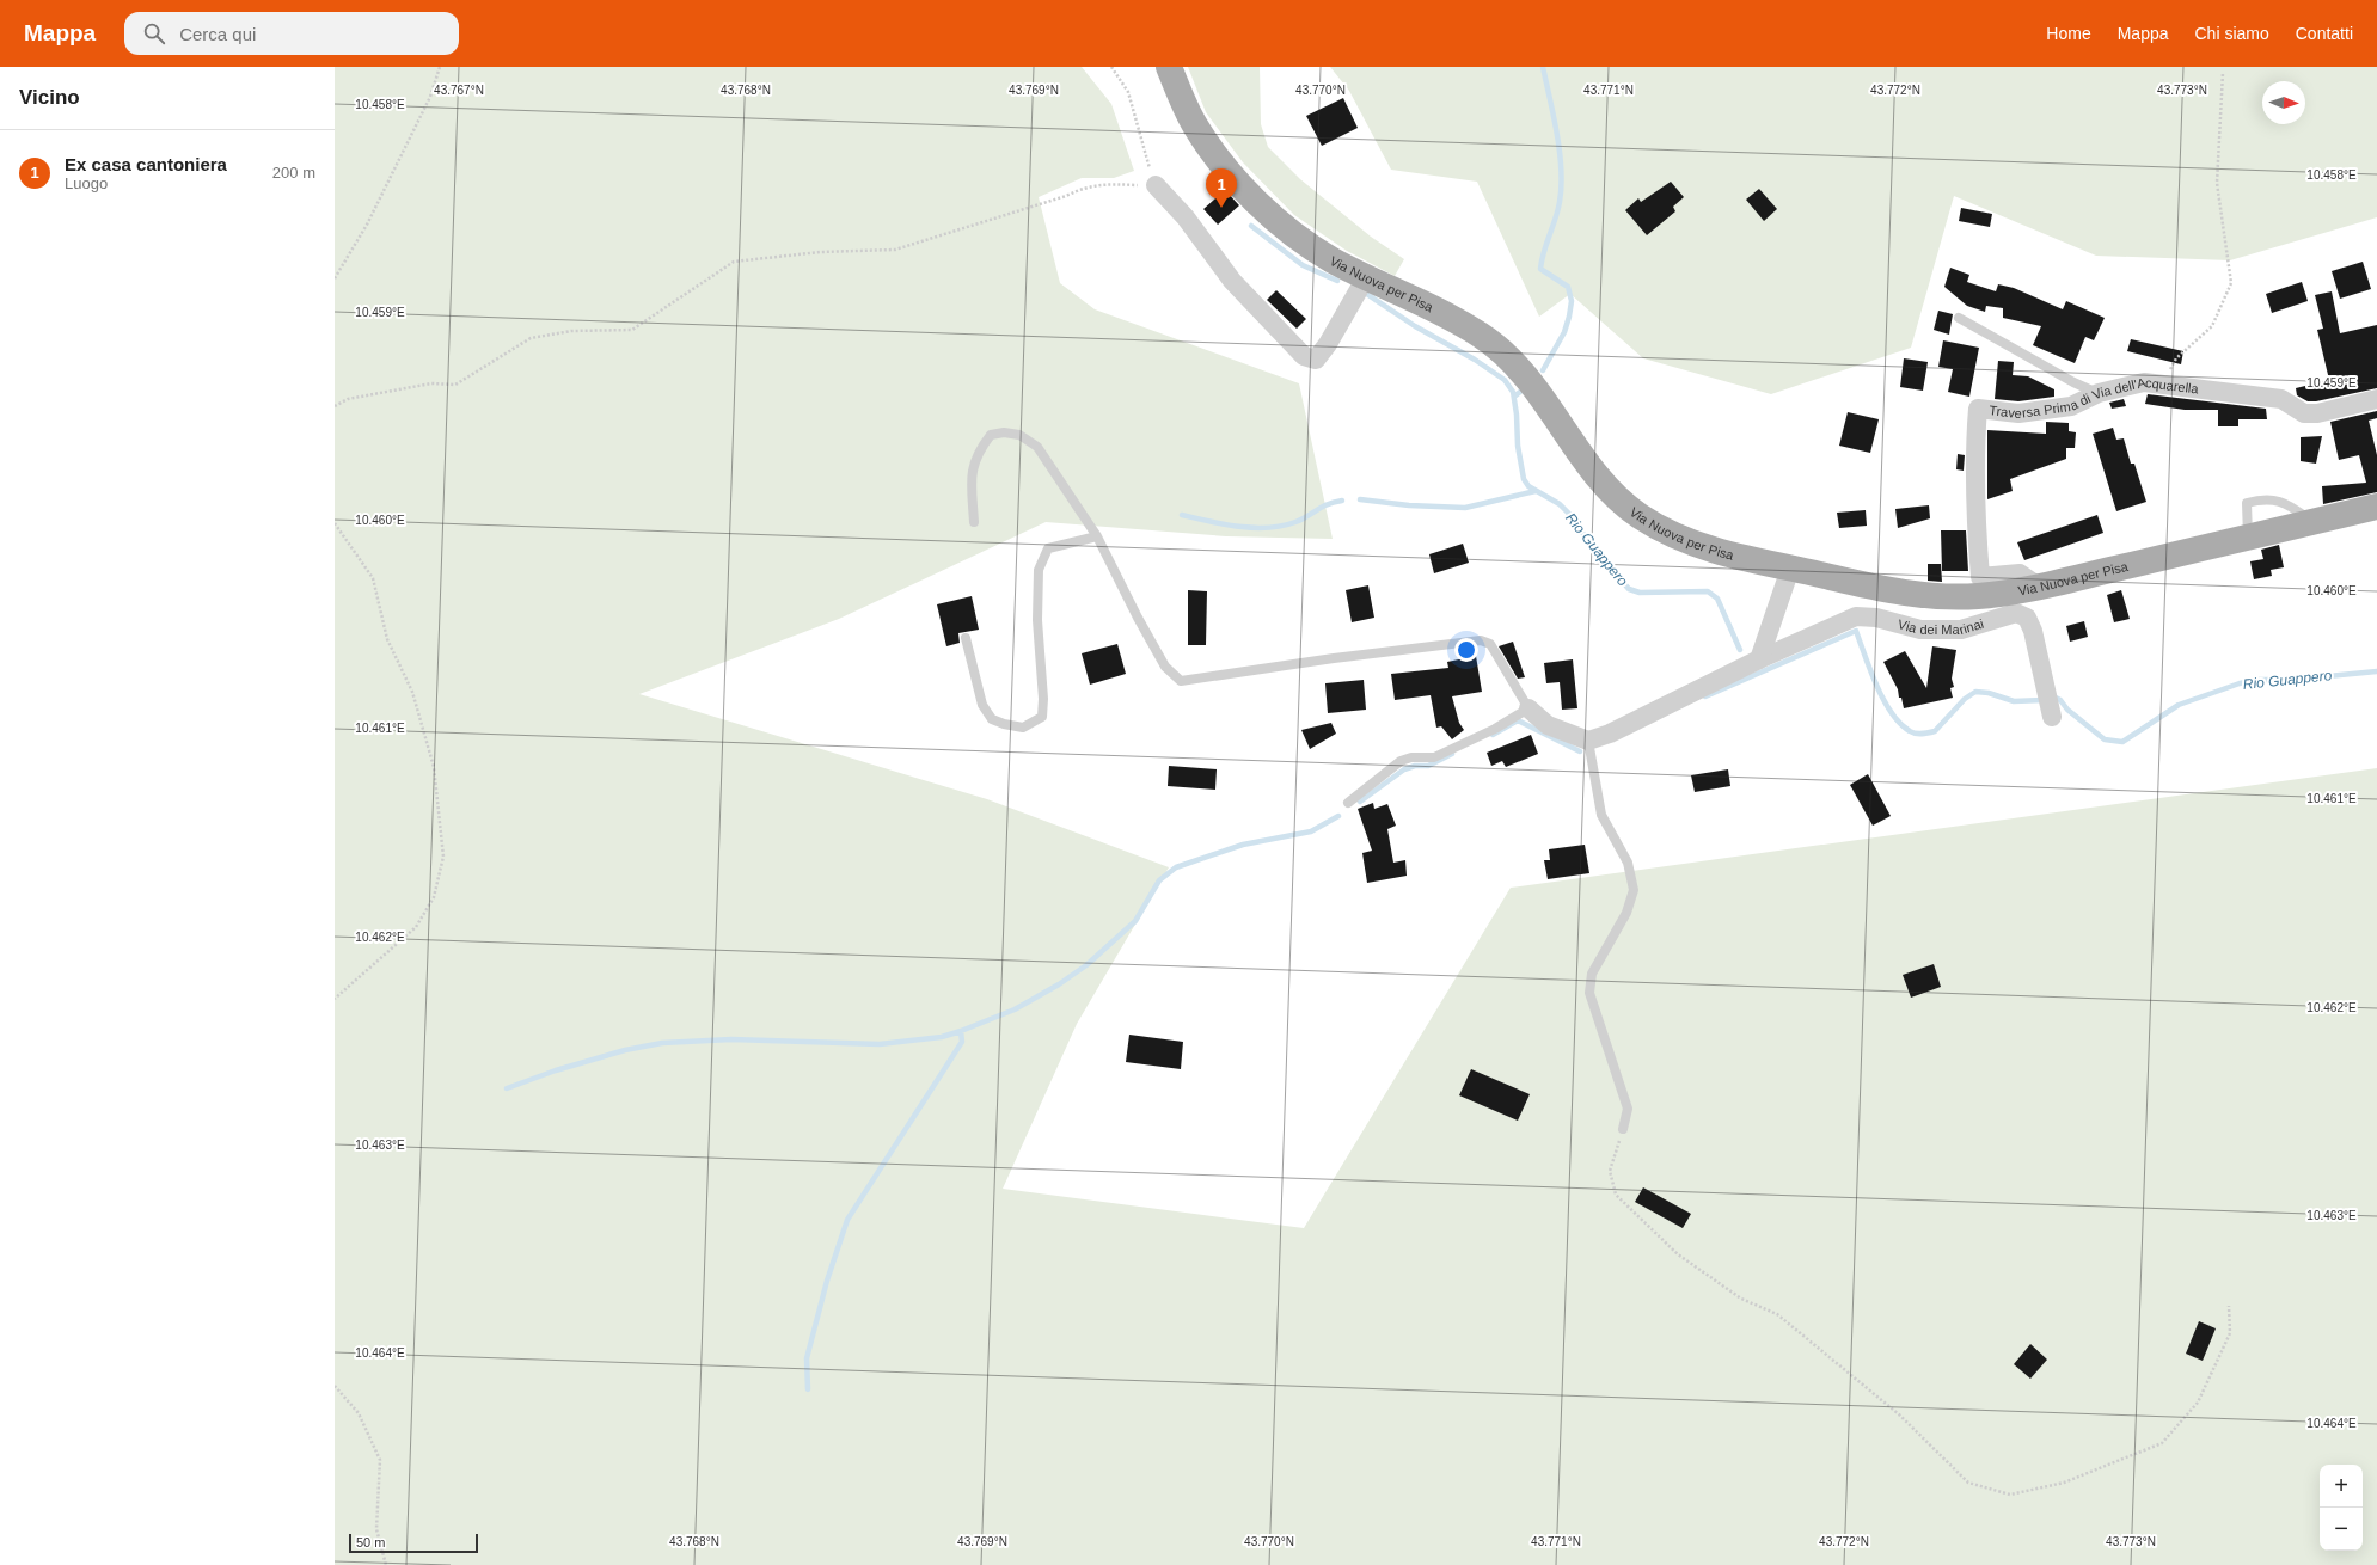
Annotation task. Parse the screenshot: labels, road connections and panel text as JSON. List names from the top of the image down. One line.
{"streets":{"main road":["Via Nuova per Pisa"],"street":["Traversa Prima di Via dell'Acquarella","Via dei Marinai"]},"crossings":[["Via Nuova per Pisa","Traversa Prima di Via dell'Acquarella"]],"water":["Rio Guappero"],"scale_bar":"50 m","north":"right","page":{"header":"Mappa","search":"Cerca qui","nav":["Home","Mappa","Chi siamo","Contatti"],"heading":"Vicino","list":[{"mark":"1","name":"Ex casa cantoniera","note":"Luogo","value":"200 m"}],"pins":"1","map_buttons":["+","−"],"scale":"50 m"},"coordinates":["43.767°N","43.768°N","43.769°N","43.770°N","43.771°N","43.772°N","43.773°N","10.458°E","10.459°E","10.460°E","10.461°E","10.462°E","10.463°E","10.464°E"]}
